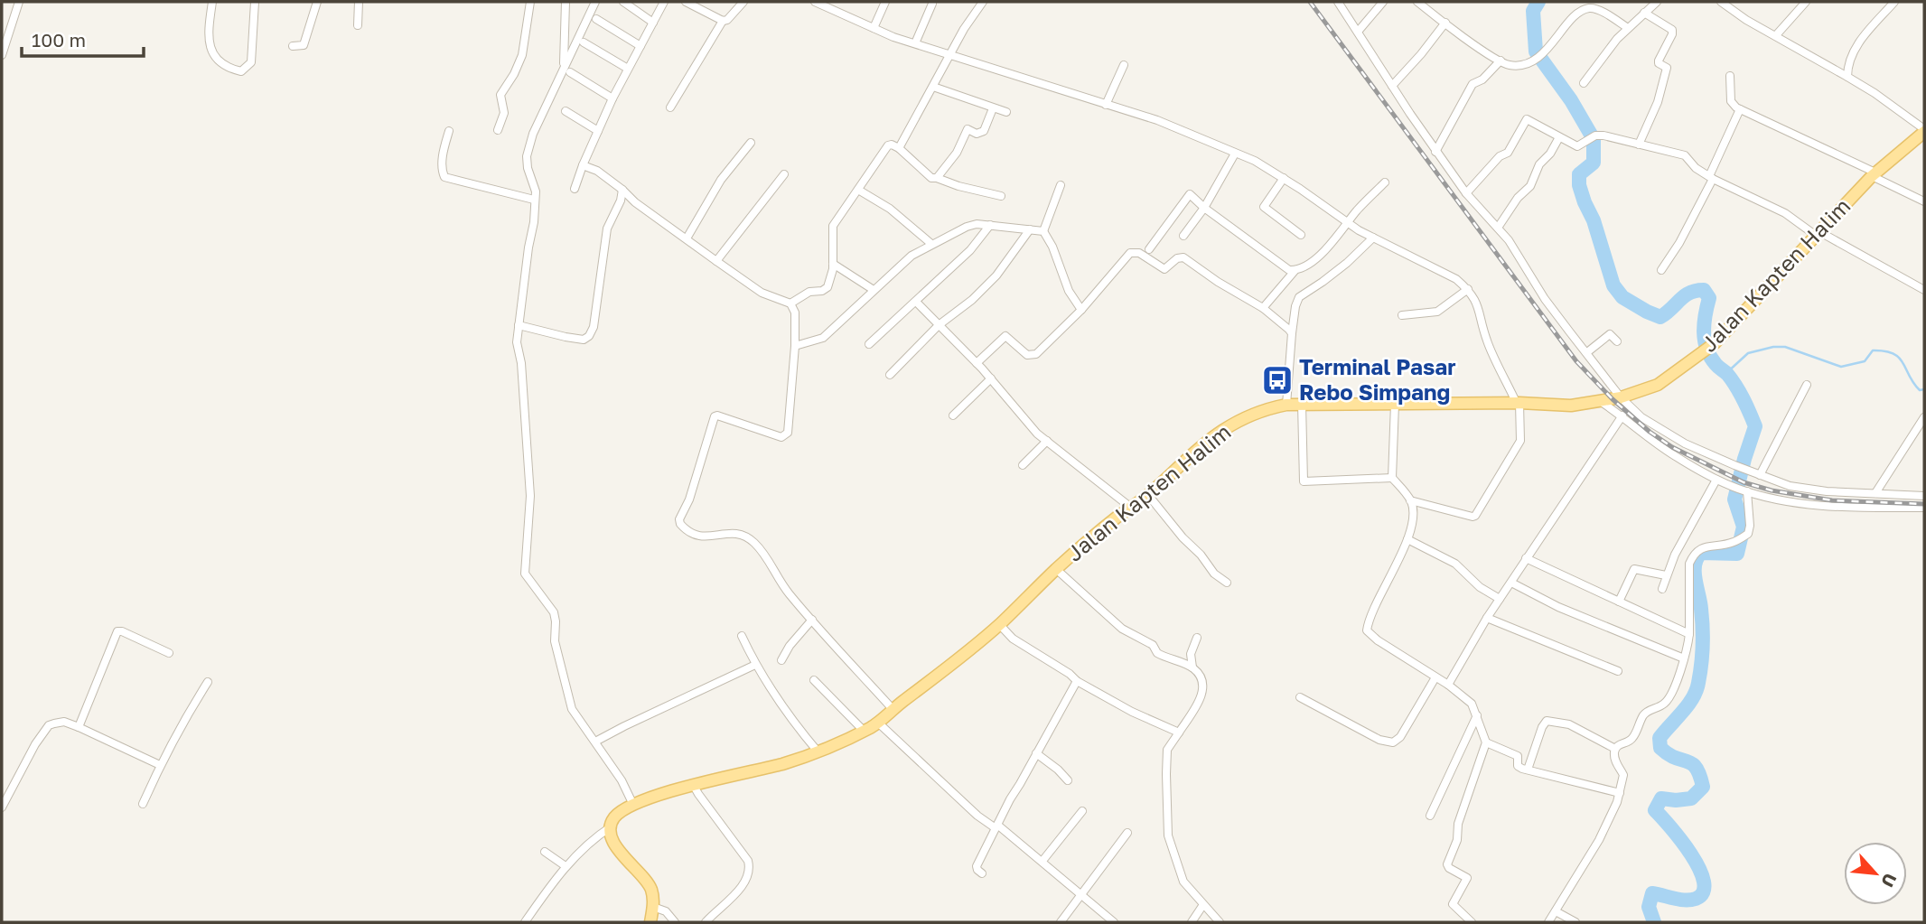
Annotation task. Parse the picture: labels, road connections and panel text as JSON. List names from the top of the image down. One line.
{"streets":{"main road":["Jalan Kapten Halim"]},"places":{"bus stop":["Terminal Pasar Rebo Simpang"]},"scale_bar":"100 m","north":"bottom right"}
